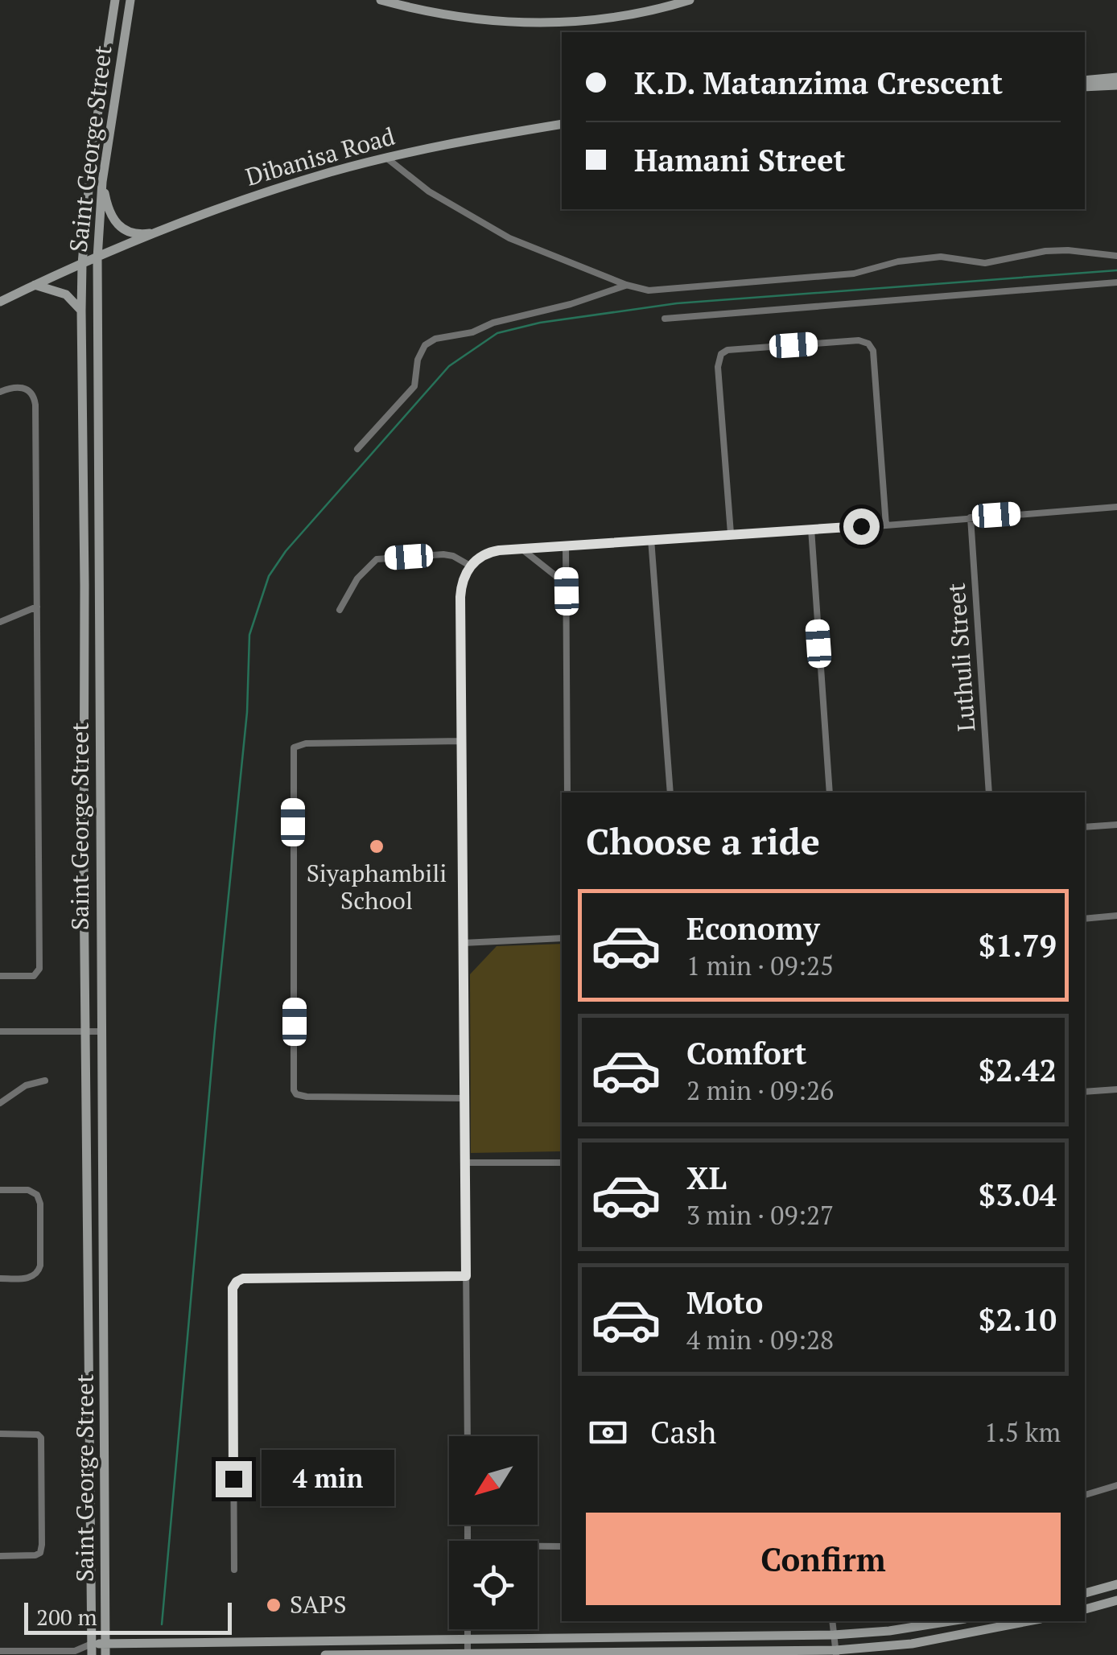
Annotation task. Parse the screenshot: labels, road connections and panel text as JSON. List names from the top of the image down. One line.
{"streets":{"main road":["Saint George Street","Dibanisa Road"],"street":["Luthuli Street"]},"crossings":[["Saint George Street","Dibanisa Road"]],"places":["Siyaphambili School","SAPS"],"scale_bar":"200 m","north":"bottom left","page":{"banner":["K.D. Matanzima Crescent","Hamani Street"],"heading":"Choose a ride","list":[{"name":"Economy","note":"1 min · 09:25","value":"$1.79"},{"name":"Comfort","note":"2 min · 09:26","value":"$2.42"},{"name":"XL","note":"3 min · 09:27","value":"$3.04"},{"name":"Moto","note":"4 min · 09:28","value":"$2.10"}],"pay":["Cash","1.5 km"],"bubble":"4 min","buttons":"Confirm","scale":"200 m"}}
